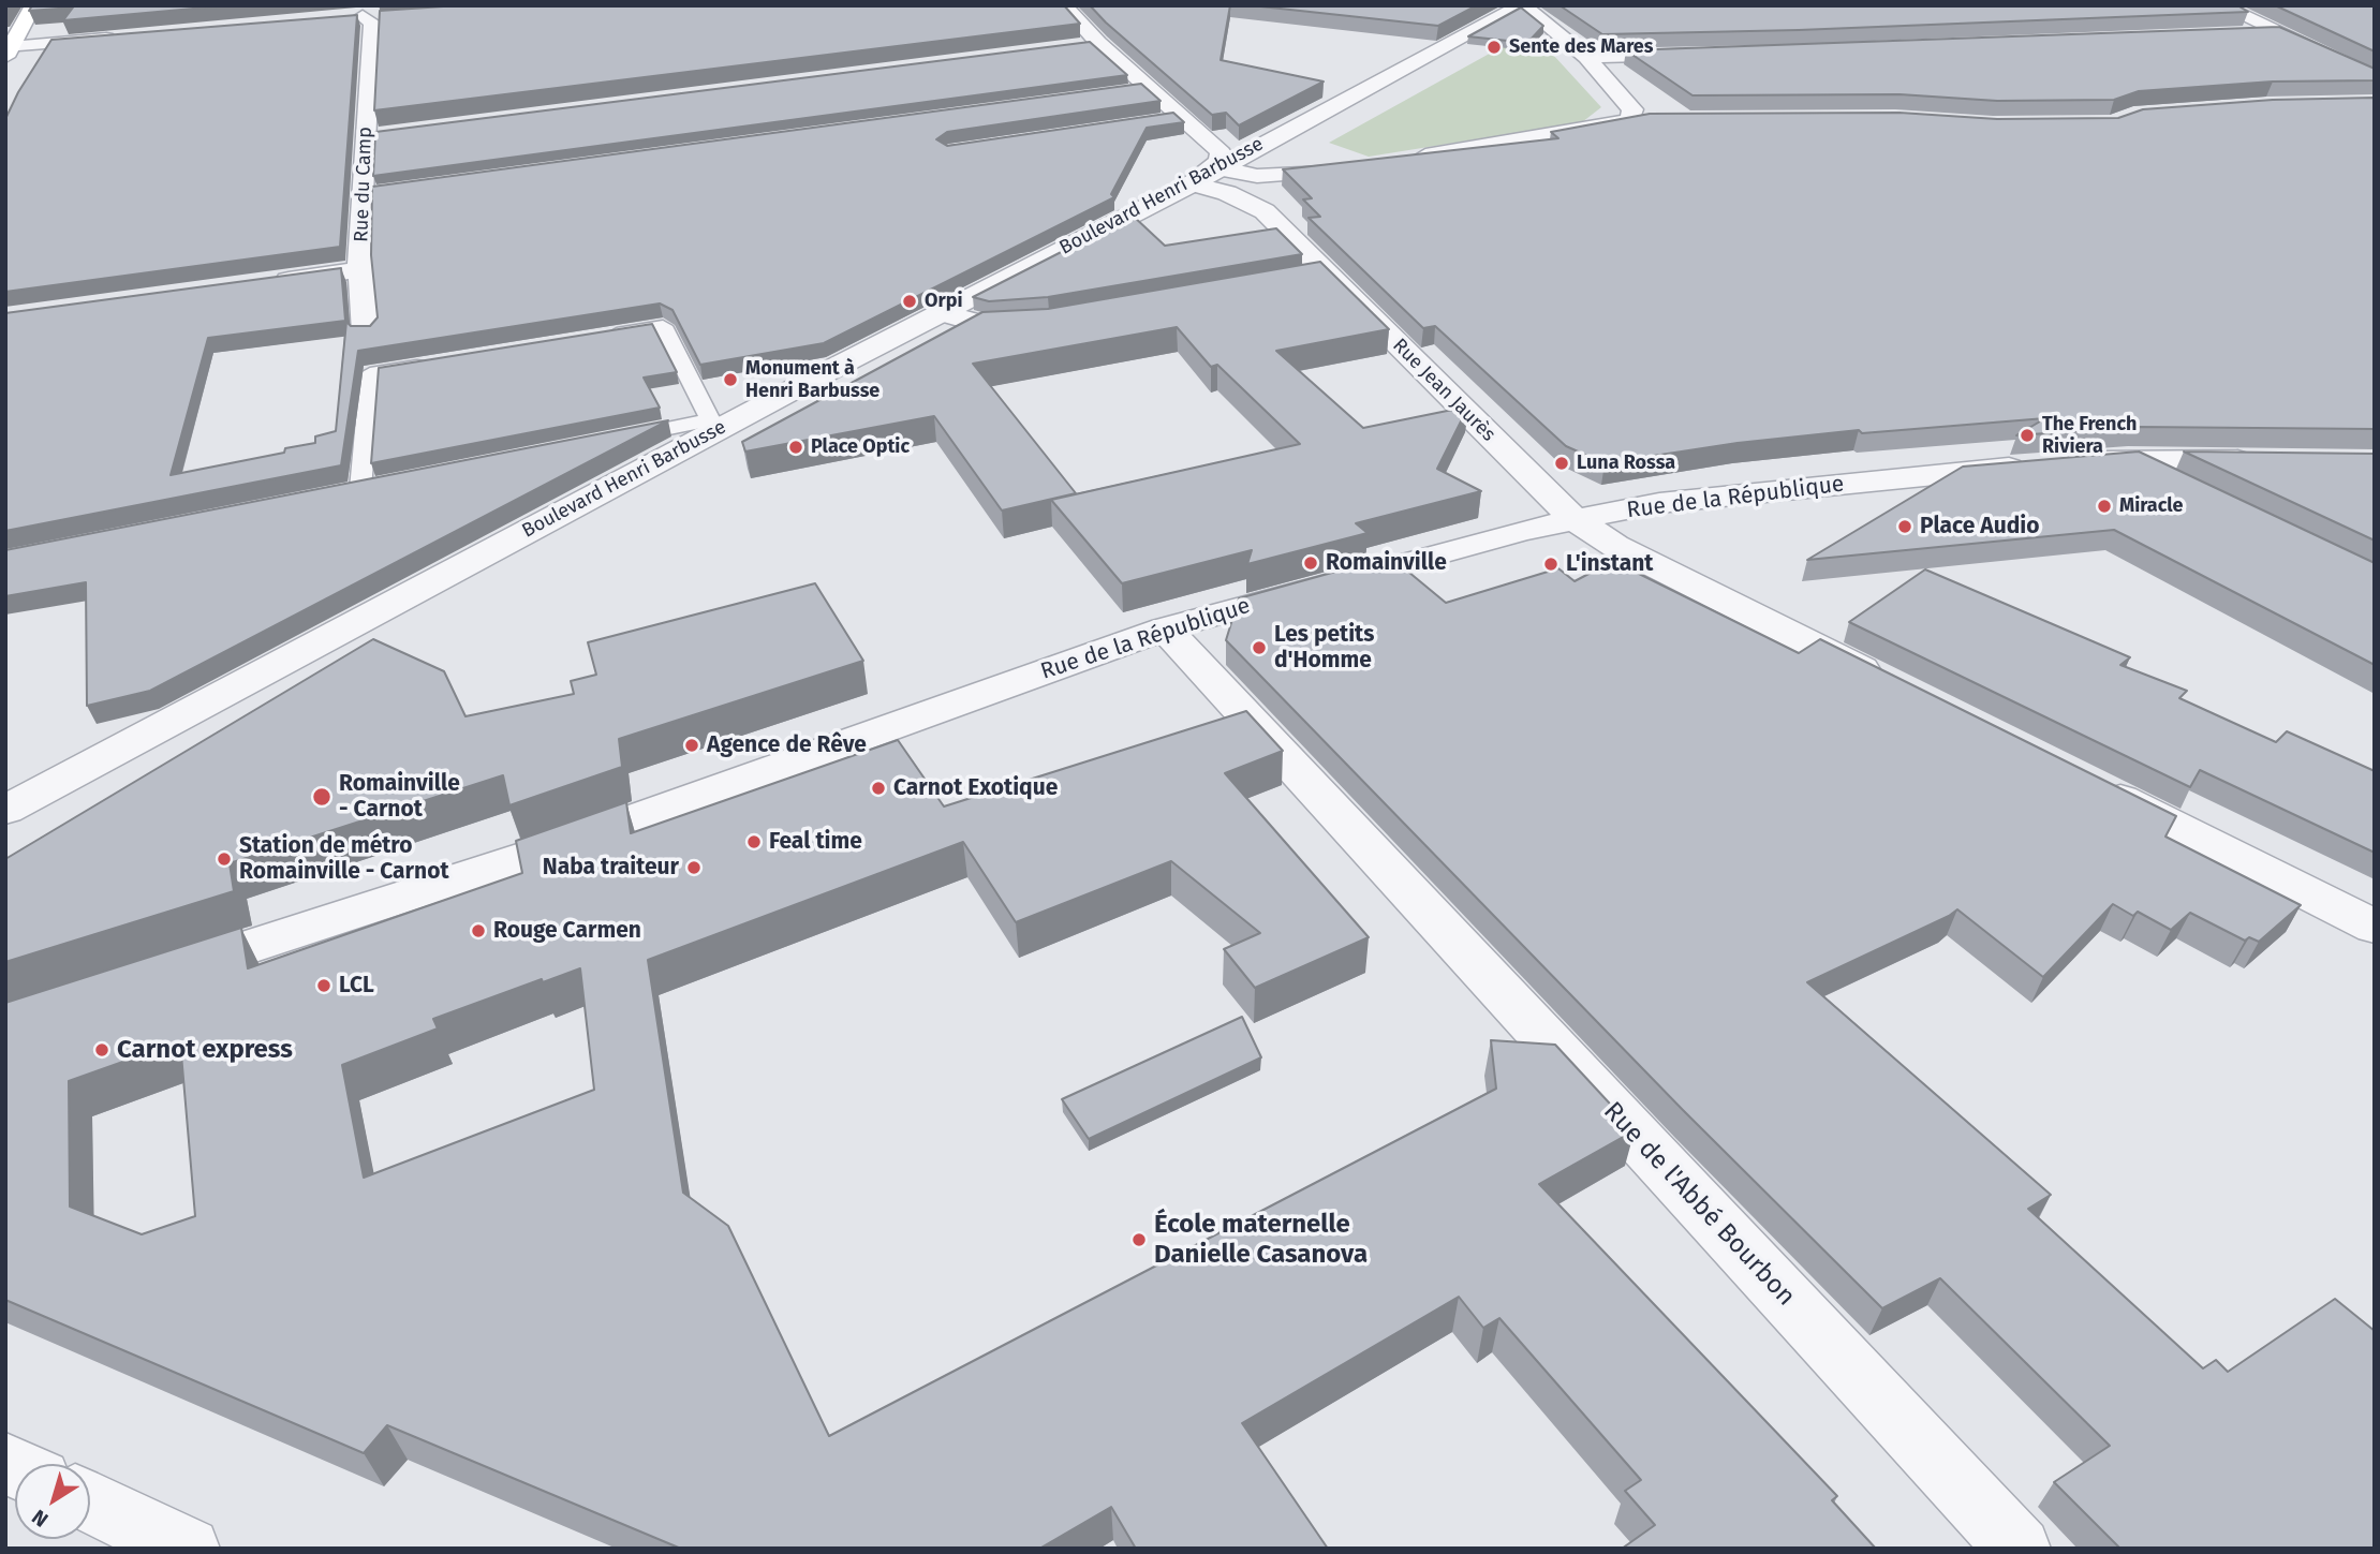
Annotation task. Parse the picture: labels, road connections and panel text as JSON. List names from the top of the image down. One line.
{"streets":{"street":["Rue du Camp","Boulevard Henri Barbusse","Rue Jean Jaurès","Rue de la République","Rue de l'Abbé Bourbon"]},"crossings":[["Boulevard Henri Barbusse","Rue Jean Jaurès"],["Rue Jean Jaurès","Rue de la République"],["Rue de la République","Rue de l'Abbé Bourbon"]],"places":["Sente des Mares","Orpi","Monument à Henri Barbusse","The French Riviera","Place Optic","Luna Rossa","Miracle","Place Audio","Romainville","L'instant","Les petits d'Homme","Agence de Rêve","Carnot Exotique","Romainville - Carnot","Feal time","Station de métro Romainville - Carnot","Naba traiteur","Rouge Carmen","LCL","Carnot express","École maternelle Danielle Casanova"],"north":"bottom left"}
